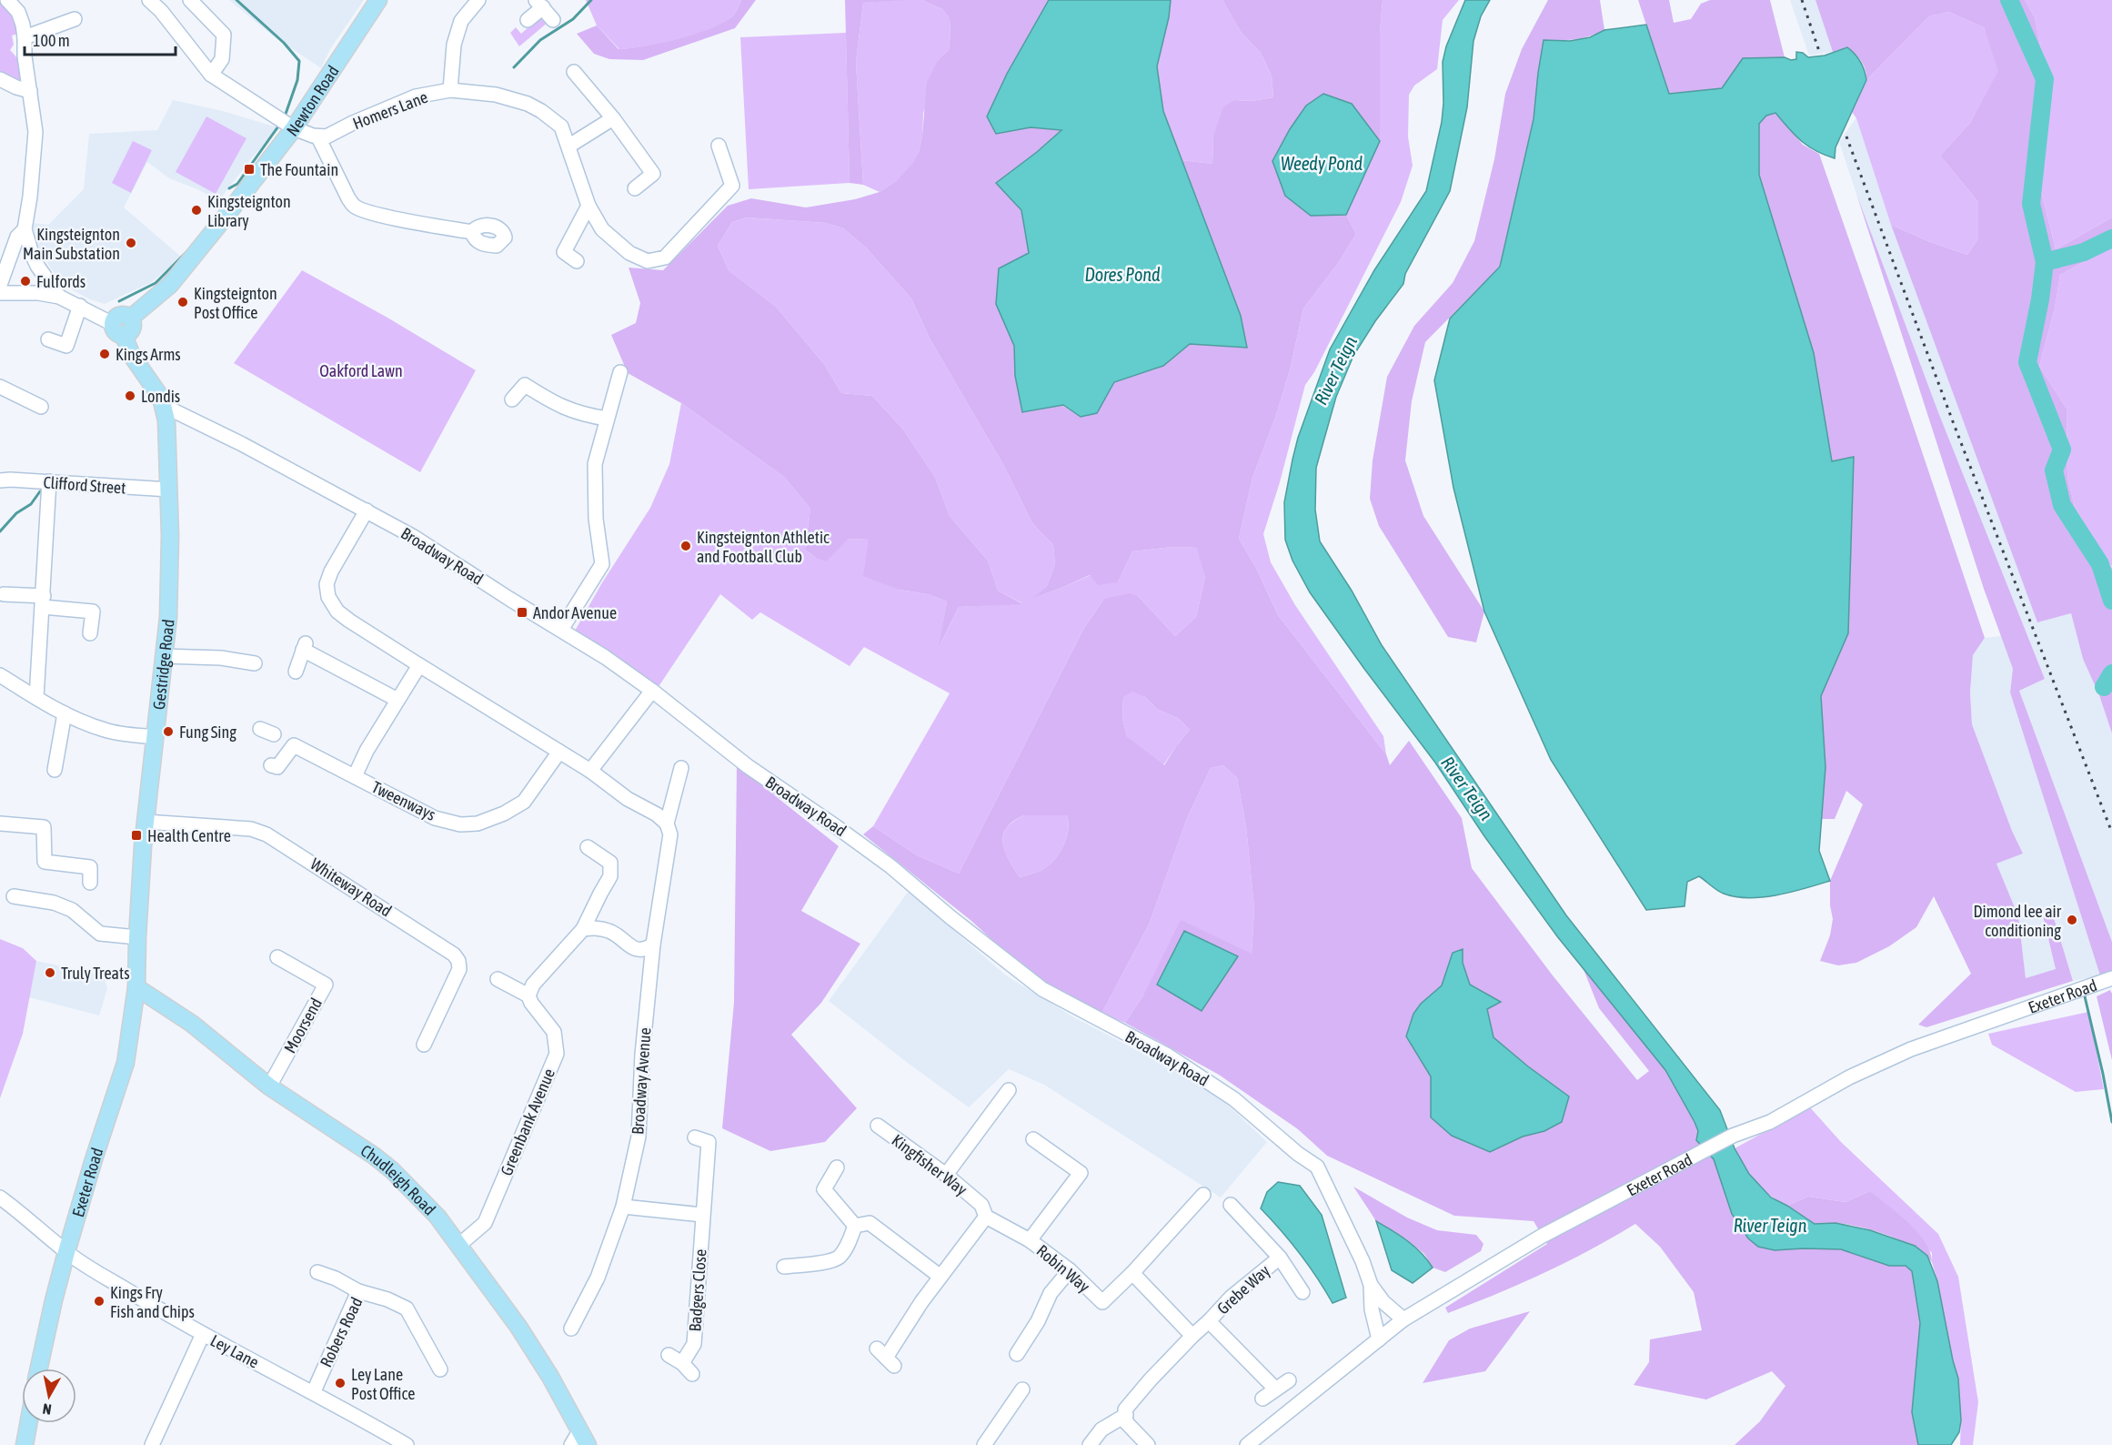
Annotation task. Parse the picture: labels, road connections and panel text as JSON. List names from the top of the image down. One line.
{"streets":{"main road":["Newton Road","Gestridge Road","Exeter Road","Chudleigh Road"],"street":["Homers Lane","Clifford Street","Broadway Road","Tweenways","Whiteway Road","Moorsend","Broadway Avenue","Greenbank Avenue","Kingfisher Way","Robin Way","Grebe Way","Badgers Close","Robers Road","Ley Lane"]},"crossings":[["Clifford Street","Gestridge Road"],["Broadway Road","Gestridge Road"],["Broadway Road","Exeter Road"],["Gestridge Road","Whiteway Road"],["Gestridge Road","Exeter Road"],["Gestridge Road","Chudleigh Road"],["Exeter Road","Chudleigh Road"],["Exeter Road","Ley Lane"],["Moorsend","Chudleigh Road"],["Greenbank Avenue","Chudleigh Road"],["Kingfisher Way","Robin Way"],["Robers Road","Ley Lane"]],"water":["Weedy Pond","Dores Pond","River Teign"],"parks":["Oakford Lawn"],"places":{"transit":["The Fountain","Andor Avenue","Health Centre"],"other":["Kingsteignton Library","Kingsteignton Main Substation","Fulfords","Kingsteignton Post Office","Kings Arms","Londis","Kingsteignton Athletic and Football Club","Fung Sing","Dimond lee air conditioning","Truly Treats","Kings Fry Fish and Chips","Ley Lane Post Office"]},"scale_bar":"100 m","north":"bottom"}
